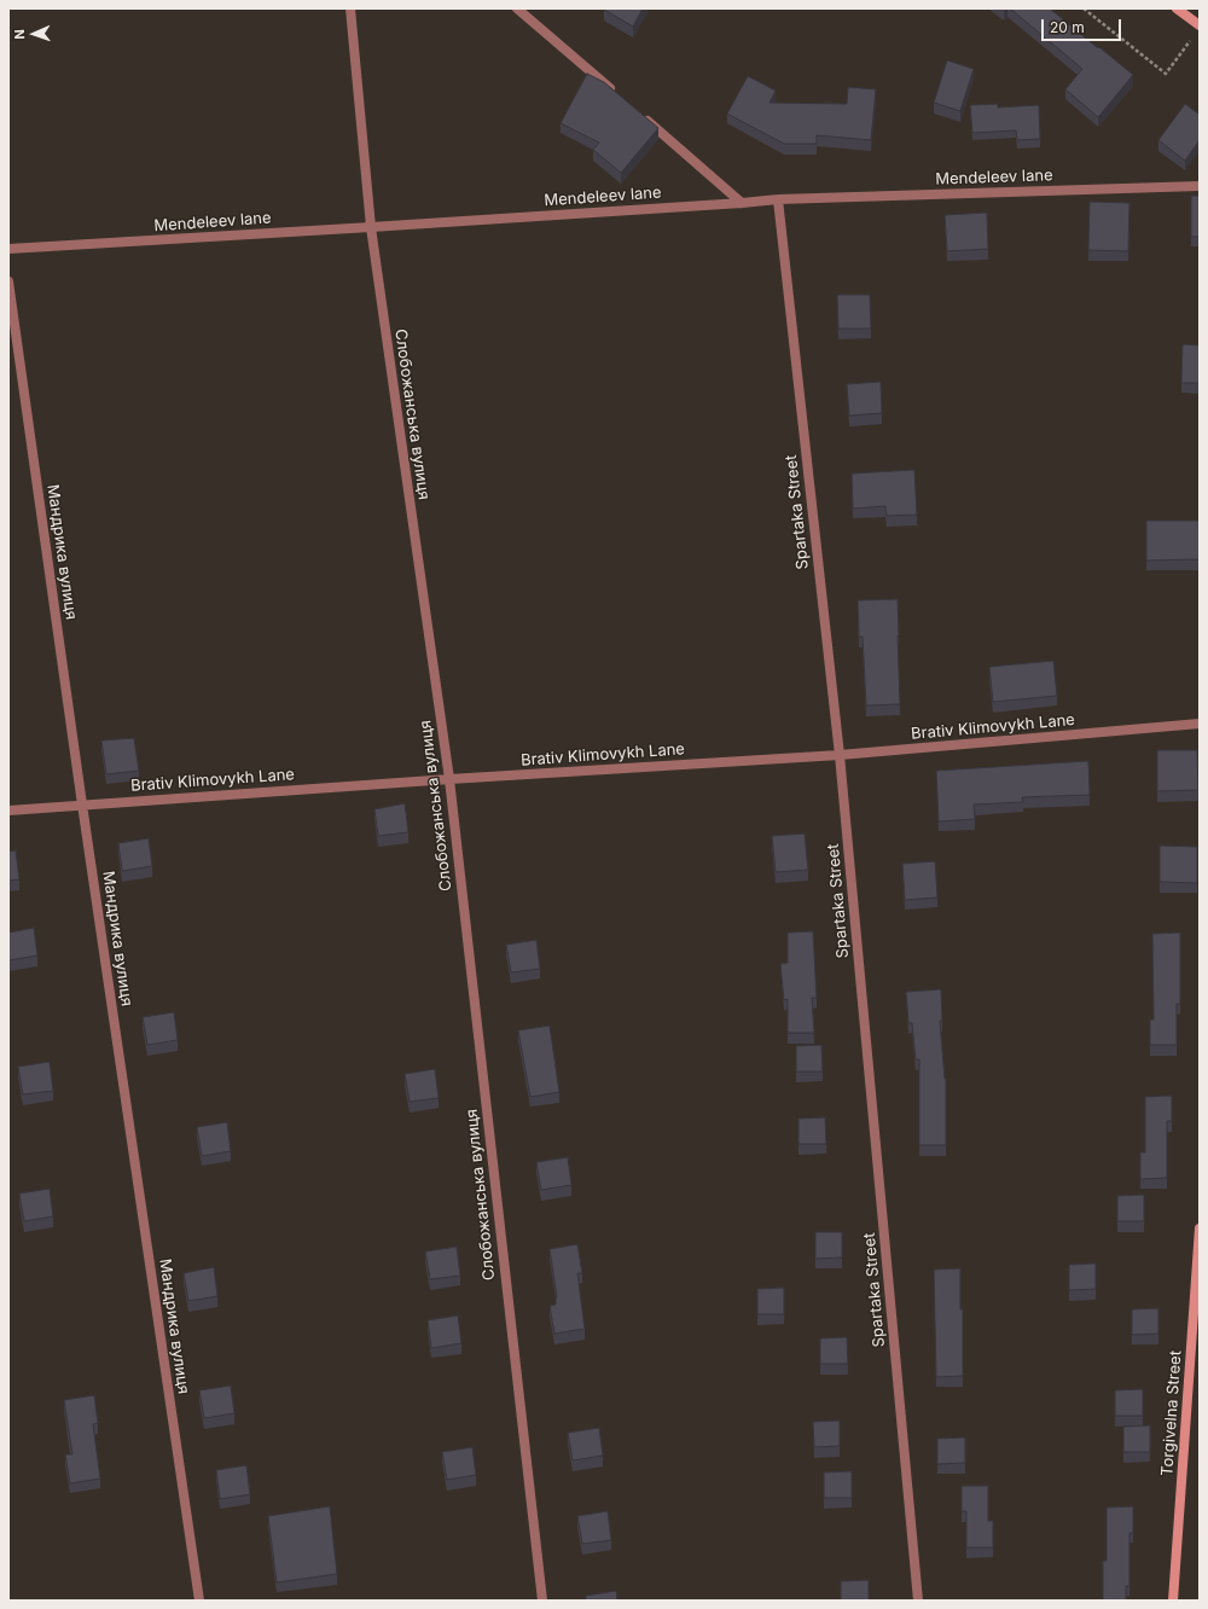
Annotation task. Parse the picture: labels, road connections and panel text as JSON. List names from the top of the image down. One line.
{"streets":{"street":["Mendeleev lane","Слобожанська вулиця","Spartaka Street","Мандрика вулиця","Brativ Klimovykh Lane","Torgivelna Street"]},"crossings":[["Mendeleev lane","Слобожанська вулиця"],["Mendeleev lane","Spartaka Street"],["Слобожанська вулиця","Brativ Klimovykh Lane"],["Spartaka Street","Brativ Klimovykh Lane"],["Мандрика вулиця","Brativ Klimovykh Lane"]],"scale_bar":"20 m","north":"left"}
